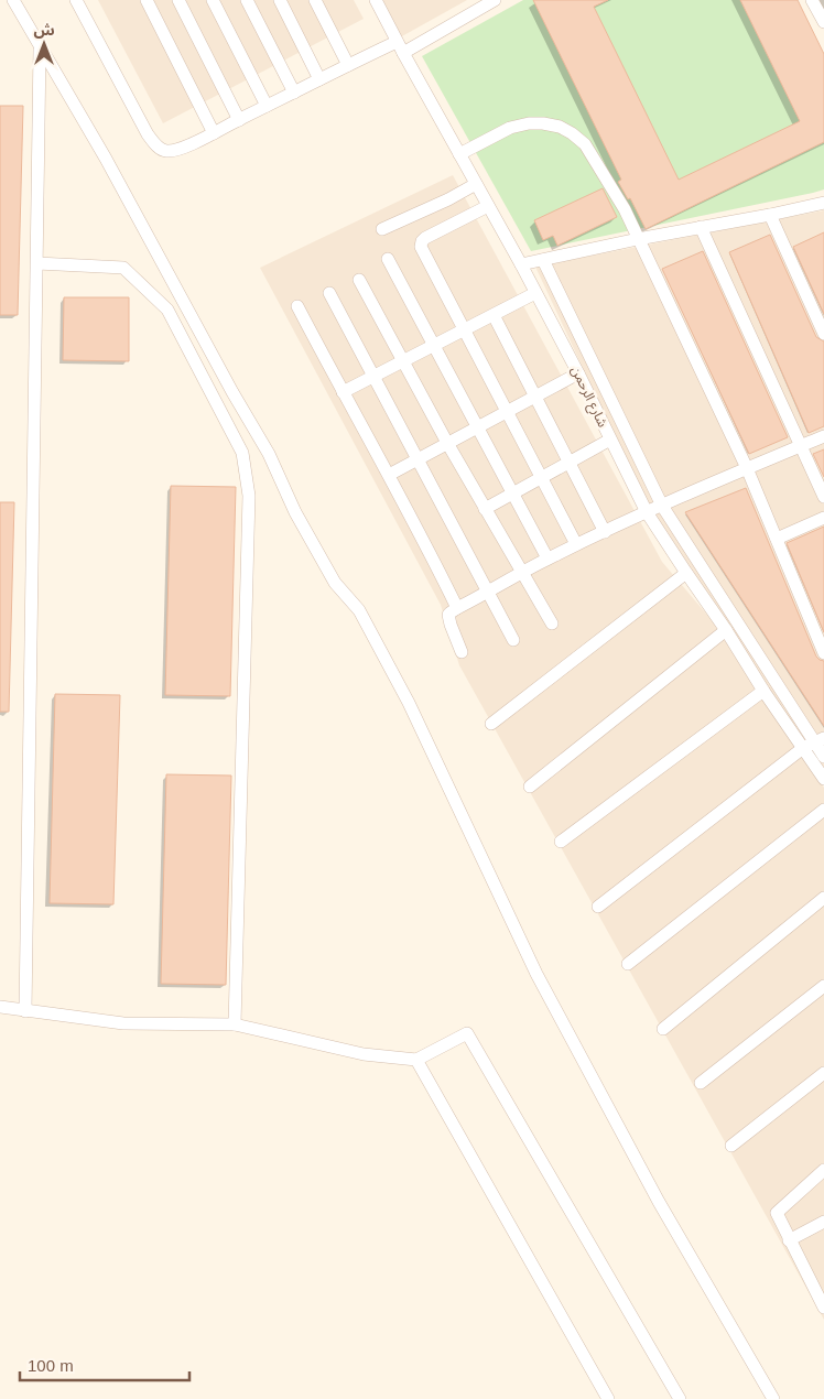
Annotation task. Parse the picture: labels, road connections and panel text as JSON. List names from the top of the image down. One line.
{"streets":{"street":["شارع الرحمن"]},"scale_bar":"100 m","north":"top"}
